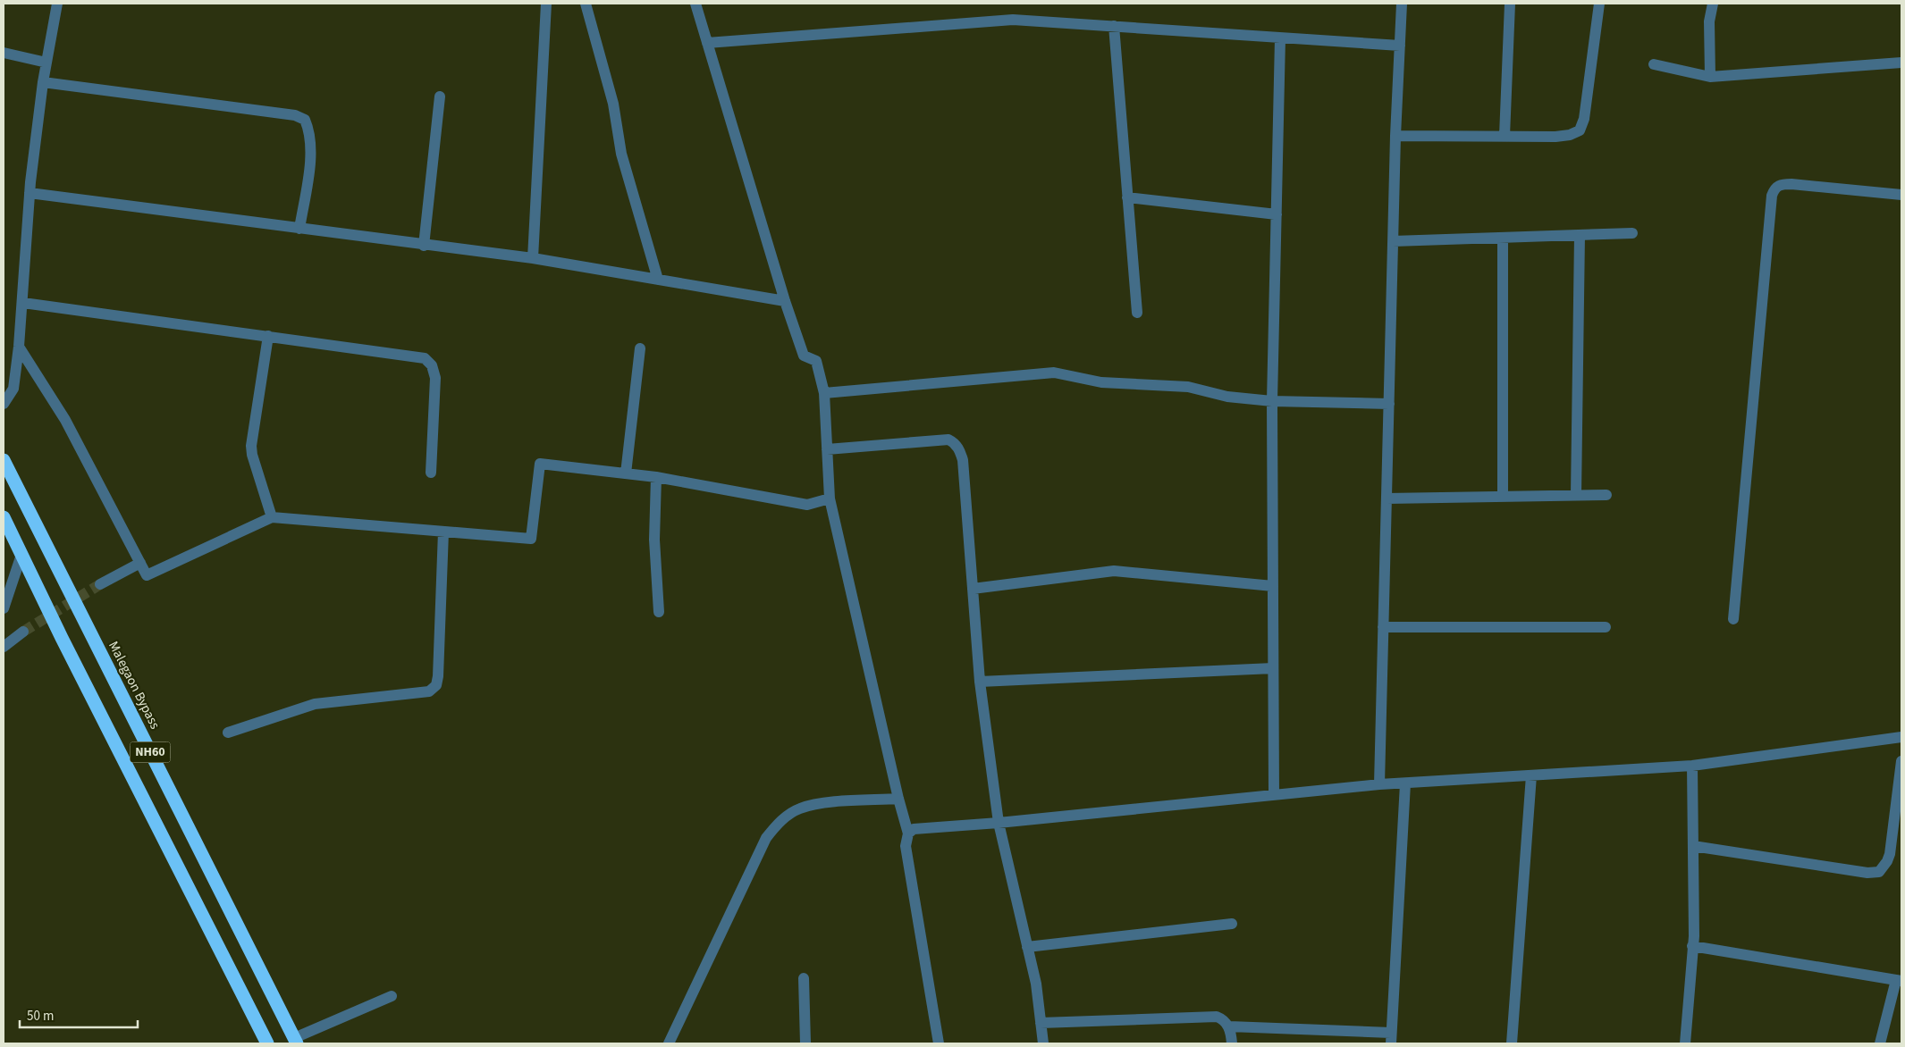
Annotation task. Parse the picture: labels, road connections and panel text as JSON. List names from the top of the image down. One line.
{"streets":{"highway":["Malegaon Bypass","NH60"]},"scale_bar":"50 m"}
